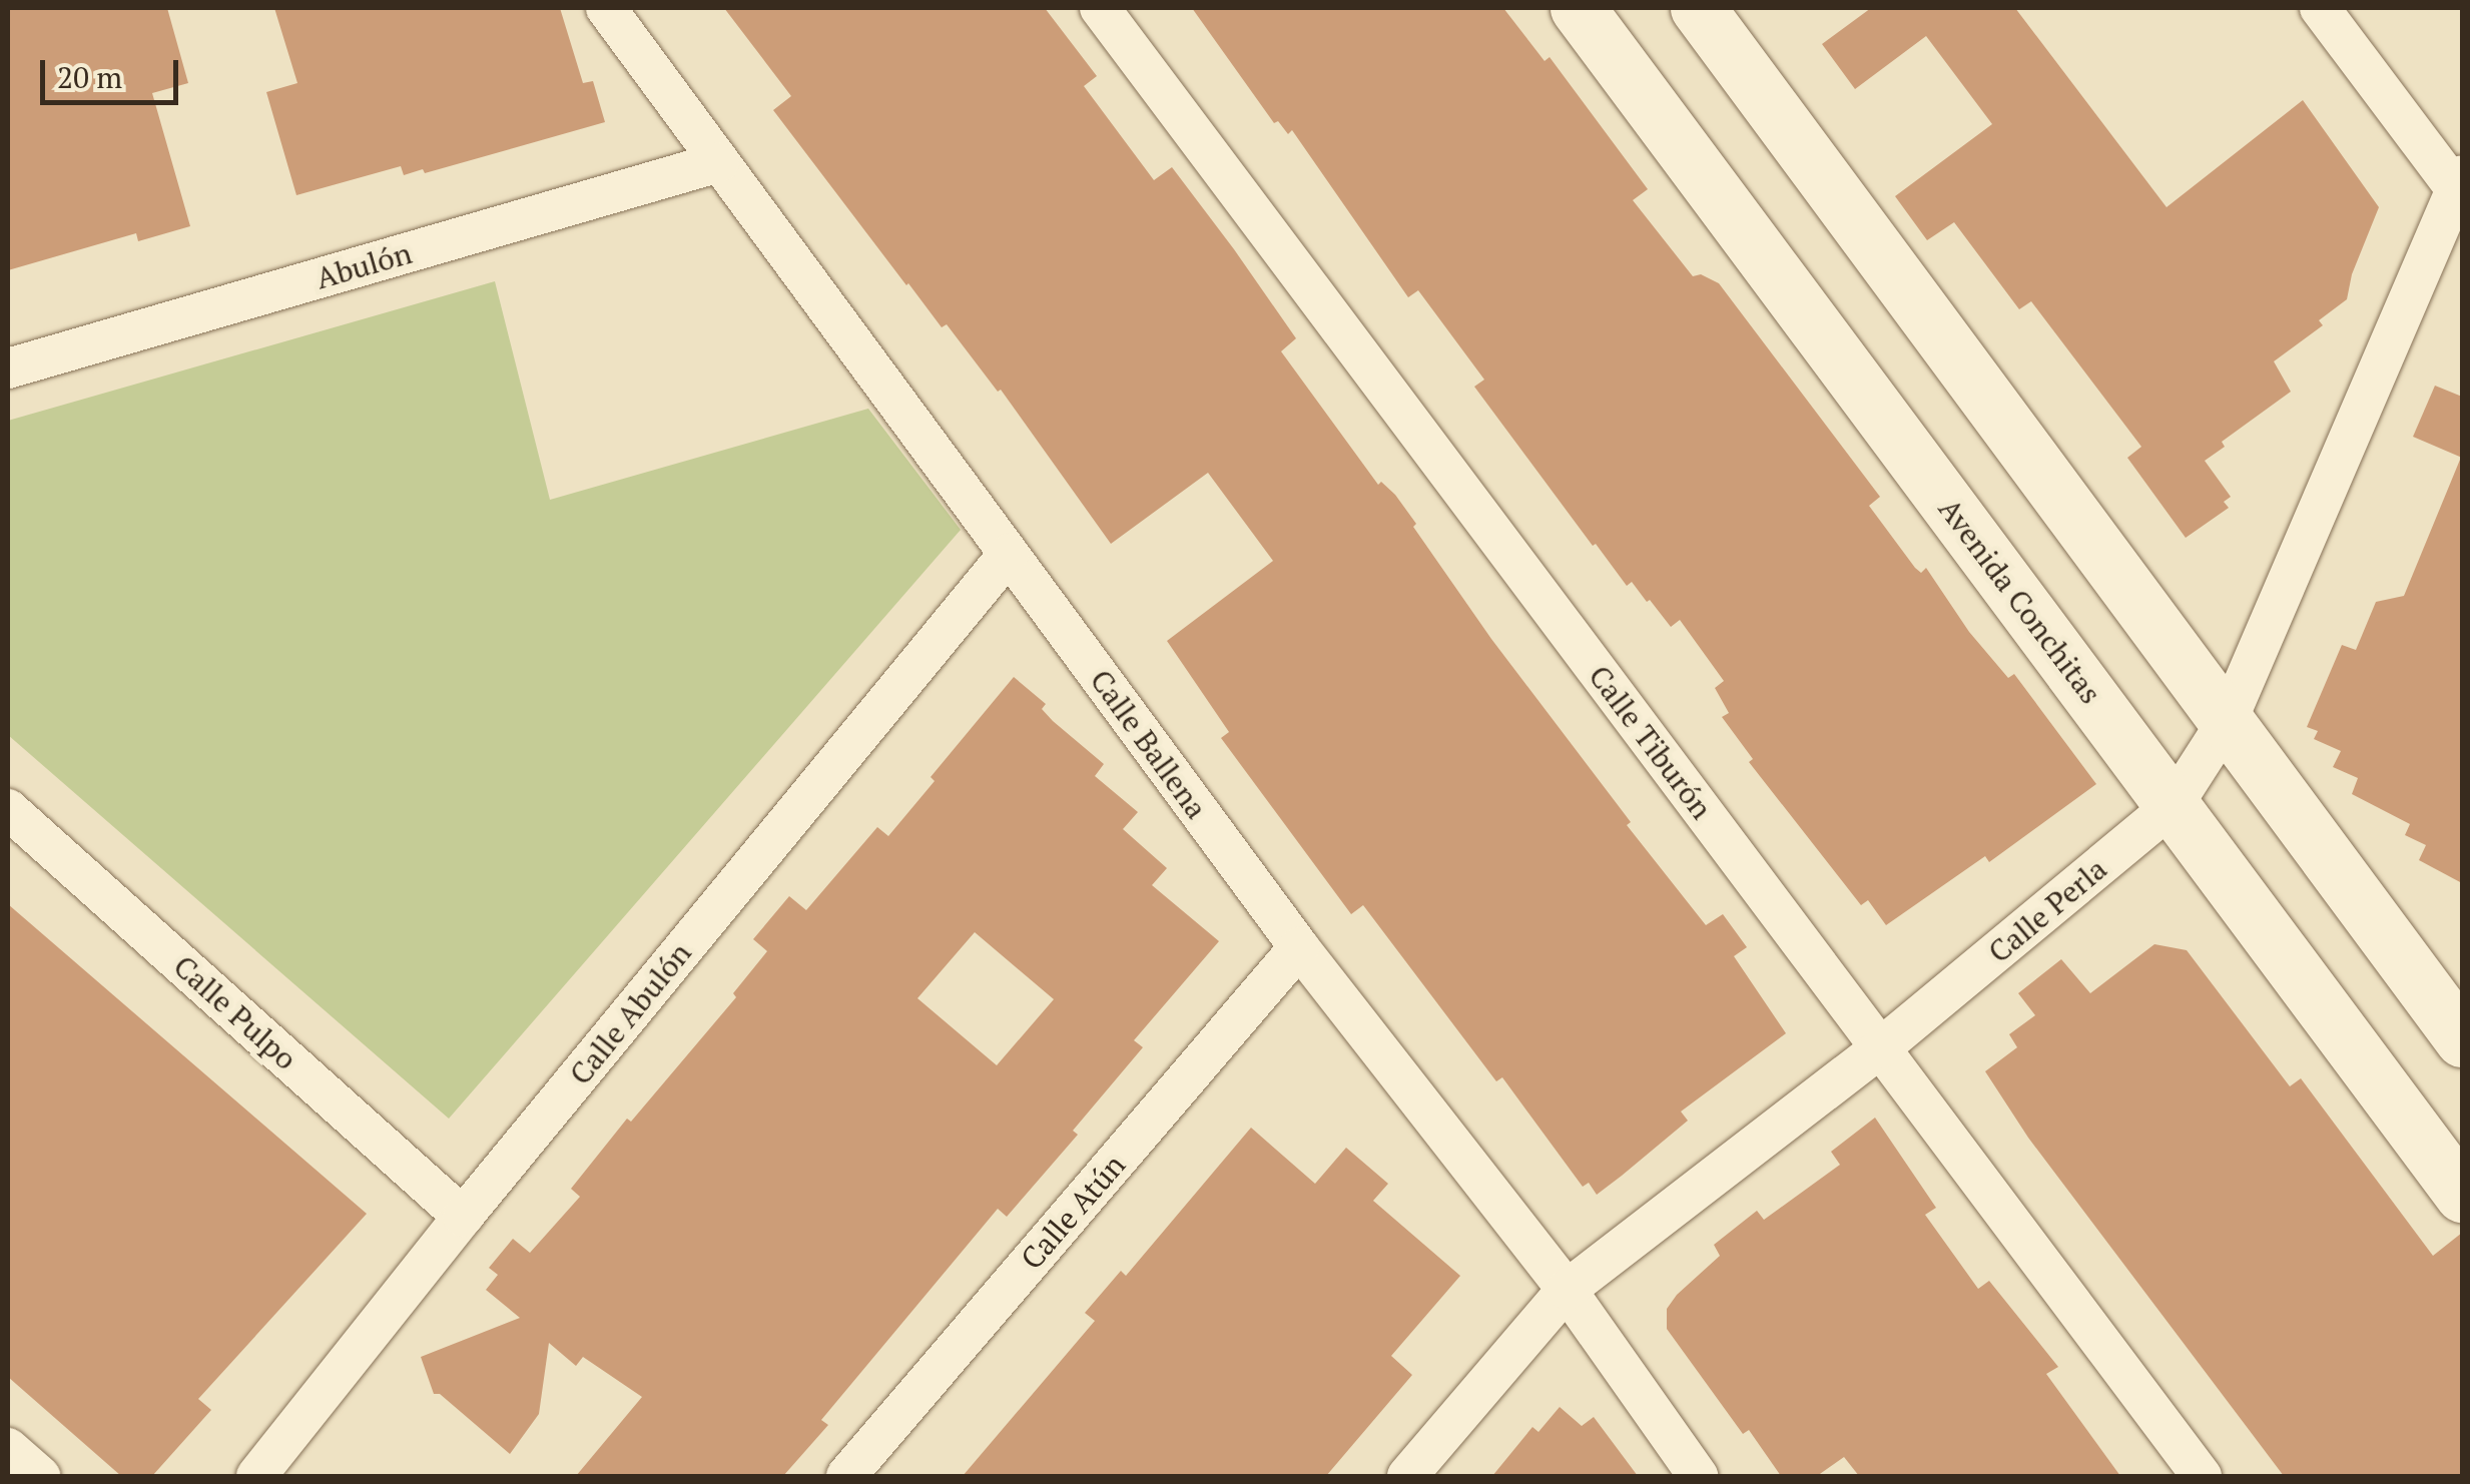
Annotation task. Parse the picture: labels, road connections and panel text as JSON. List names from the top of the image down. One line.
{"streets":{"street":["Abulón","Avenida Conchitas","Calle Tiburón","Calle Ballena","Calle Perla","Calle Pulpo","Calle Abulón","Calle Atún"]},"crossings":[["Abulón","Calle Ballena"],["Avenida Conchitas","Calle Perla"],["Calle Tiburón","Calle Perla"],["Calle Ballena","Calle Perla"],["Calle Ballena","Calle Abulón"],["Calle Ballena","Calle Atún"],["Calle Pulpo","Calle Abulón"]],"scale_bar":"20 m"}
